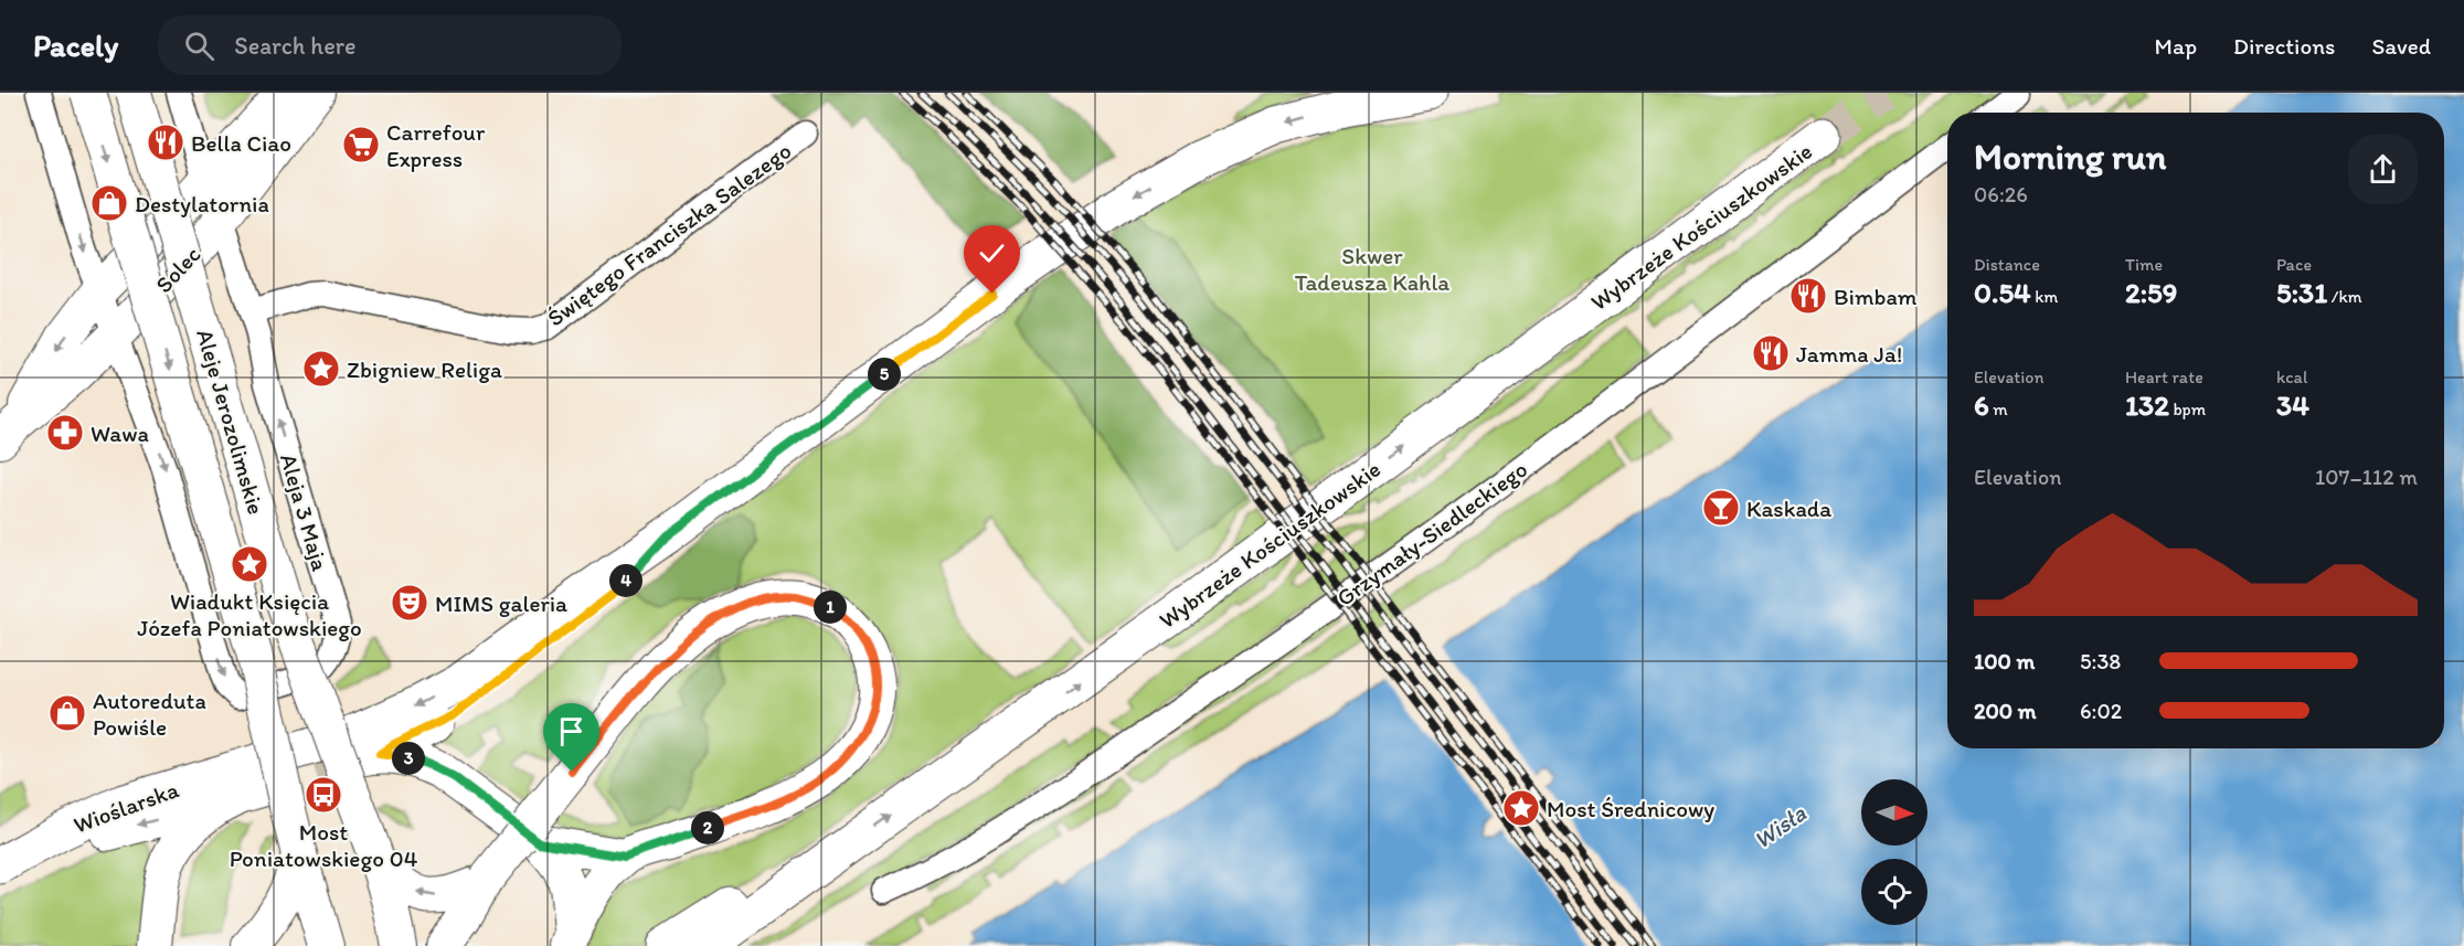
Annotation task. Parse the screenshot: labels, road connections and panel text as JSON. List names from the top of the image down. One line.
{"streets":{"main road":["Wybrzeże Kościuszkowskie","Solec","Aleje Jerozolimskie","Wioślarska"],"street":["Świętego Franciszka Salezego","Aleja 3 Maja","Grzymały-Siedleckiego"]},"crossings":[["Świętego Franciszka Salezego","Aleja 3 Maja"],["Solec","Aleja 3 Maja"],["Aleje Jerozolimskie","Wioślarska"]],"one_way":["Wybrzeże Kościuszkowskie"],"water":["Wisła"],"parks":["Skwer Tadeusza Kahla"],"places":{"restaurant":["Bella Ciao","Bimbam","Jamma Ja!"],"supermarket":["Carrefour Express"],"shop":["Destylatornia","Autoreduta Powiśle"],"place":["Zbigniew Religa","Wiadukt Księcia Józefa Poniatowskiego","Most Średnicowy"],"pharmacy":["Wawa"],"bar":["Kaskada"],"theatre":["MIMS galeria"],"bus stop":["Most Poniatowskiego 04"]},"north":"right","page":{"header":"Pacely","search":"Search here","nav":["Map","Directions","Saved"],"heading":["Morning run","06:26"],"stats":[["Distance","0.54 km"],["Time","2:59"],["Pace","5:31 /km"],["Elevation","6 m"],["Heart rate","132 bpm"],["kcal","34"]],"pins":["5","4","1","3","2"],"chart":["Elevation","107–112 m"],"list":[{"name":"100 m","note":"5:38"},{"name":"200 m","note":"6:02"}]}}
